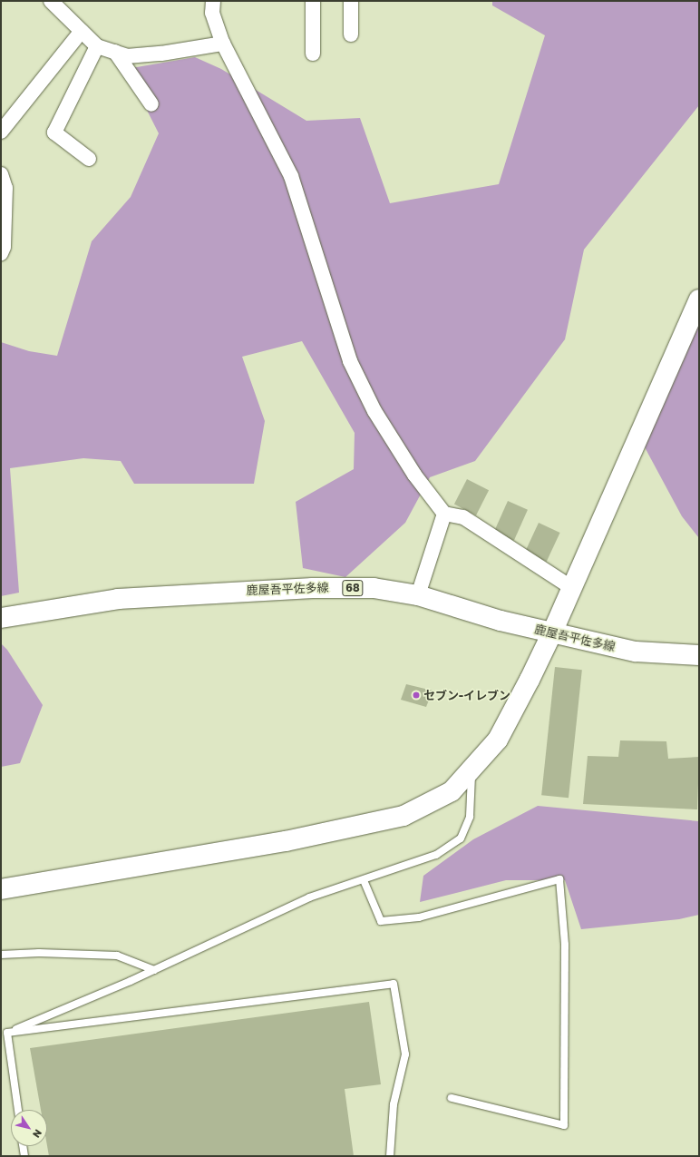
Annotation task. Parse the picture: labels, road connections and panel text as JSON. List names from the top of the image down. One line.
{"streets":{"street":["68","鹿屋吾平佐多線"]},"places":["セブン-イレブン"],"north":"bottom right"}
